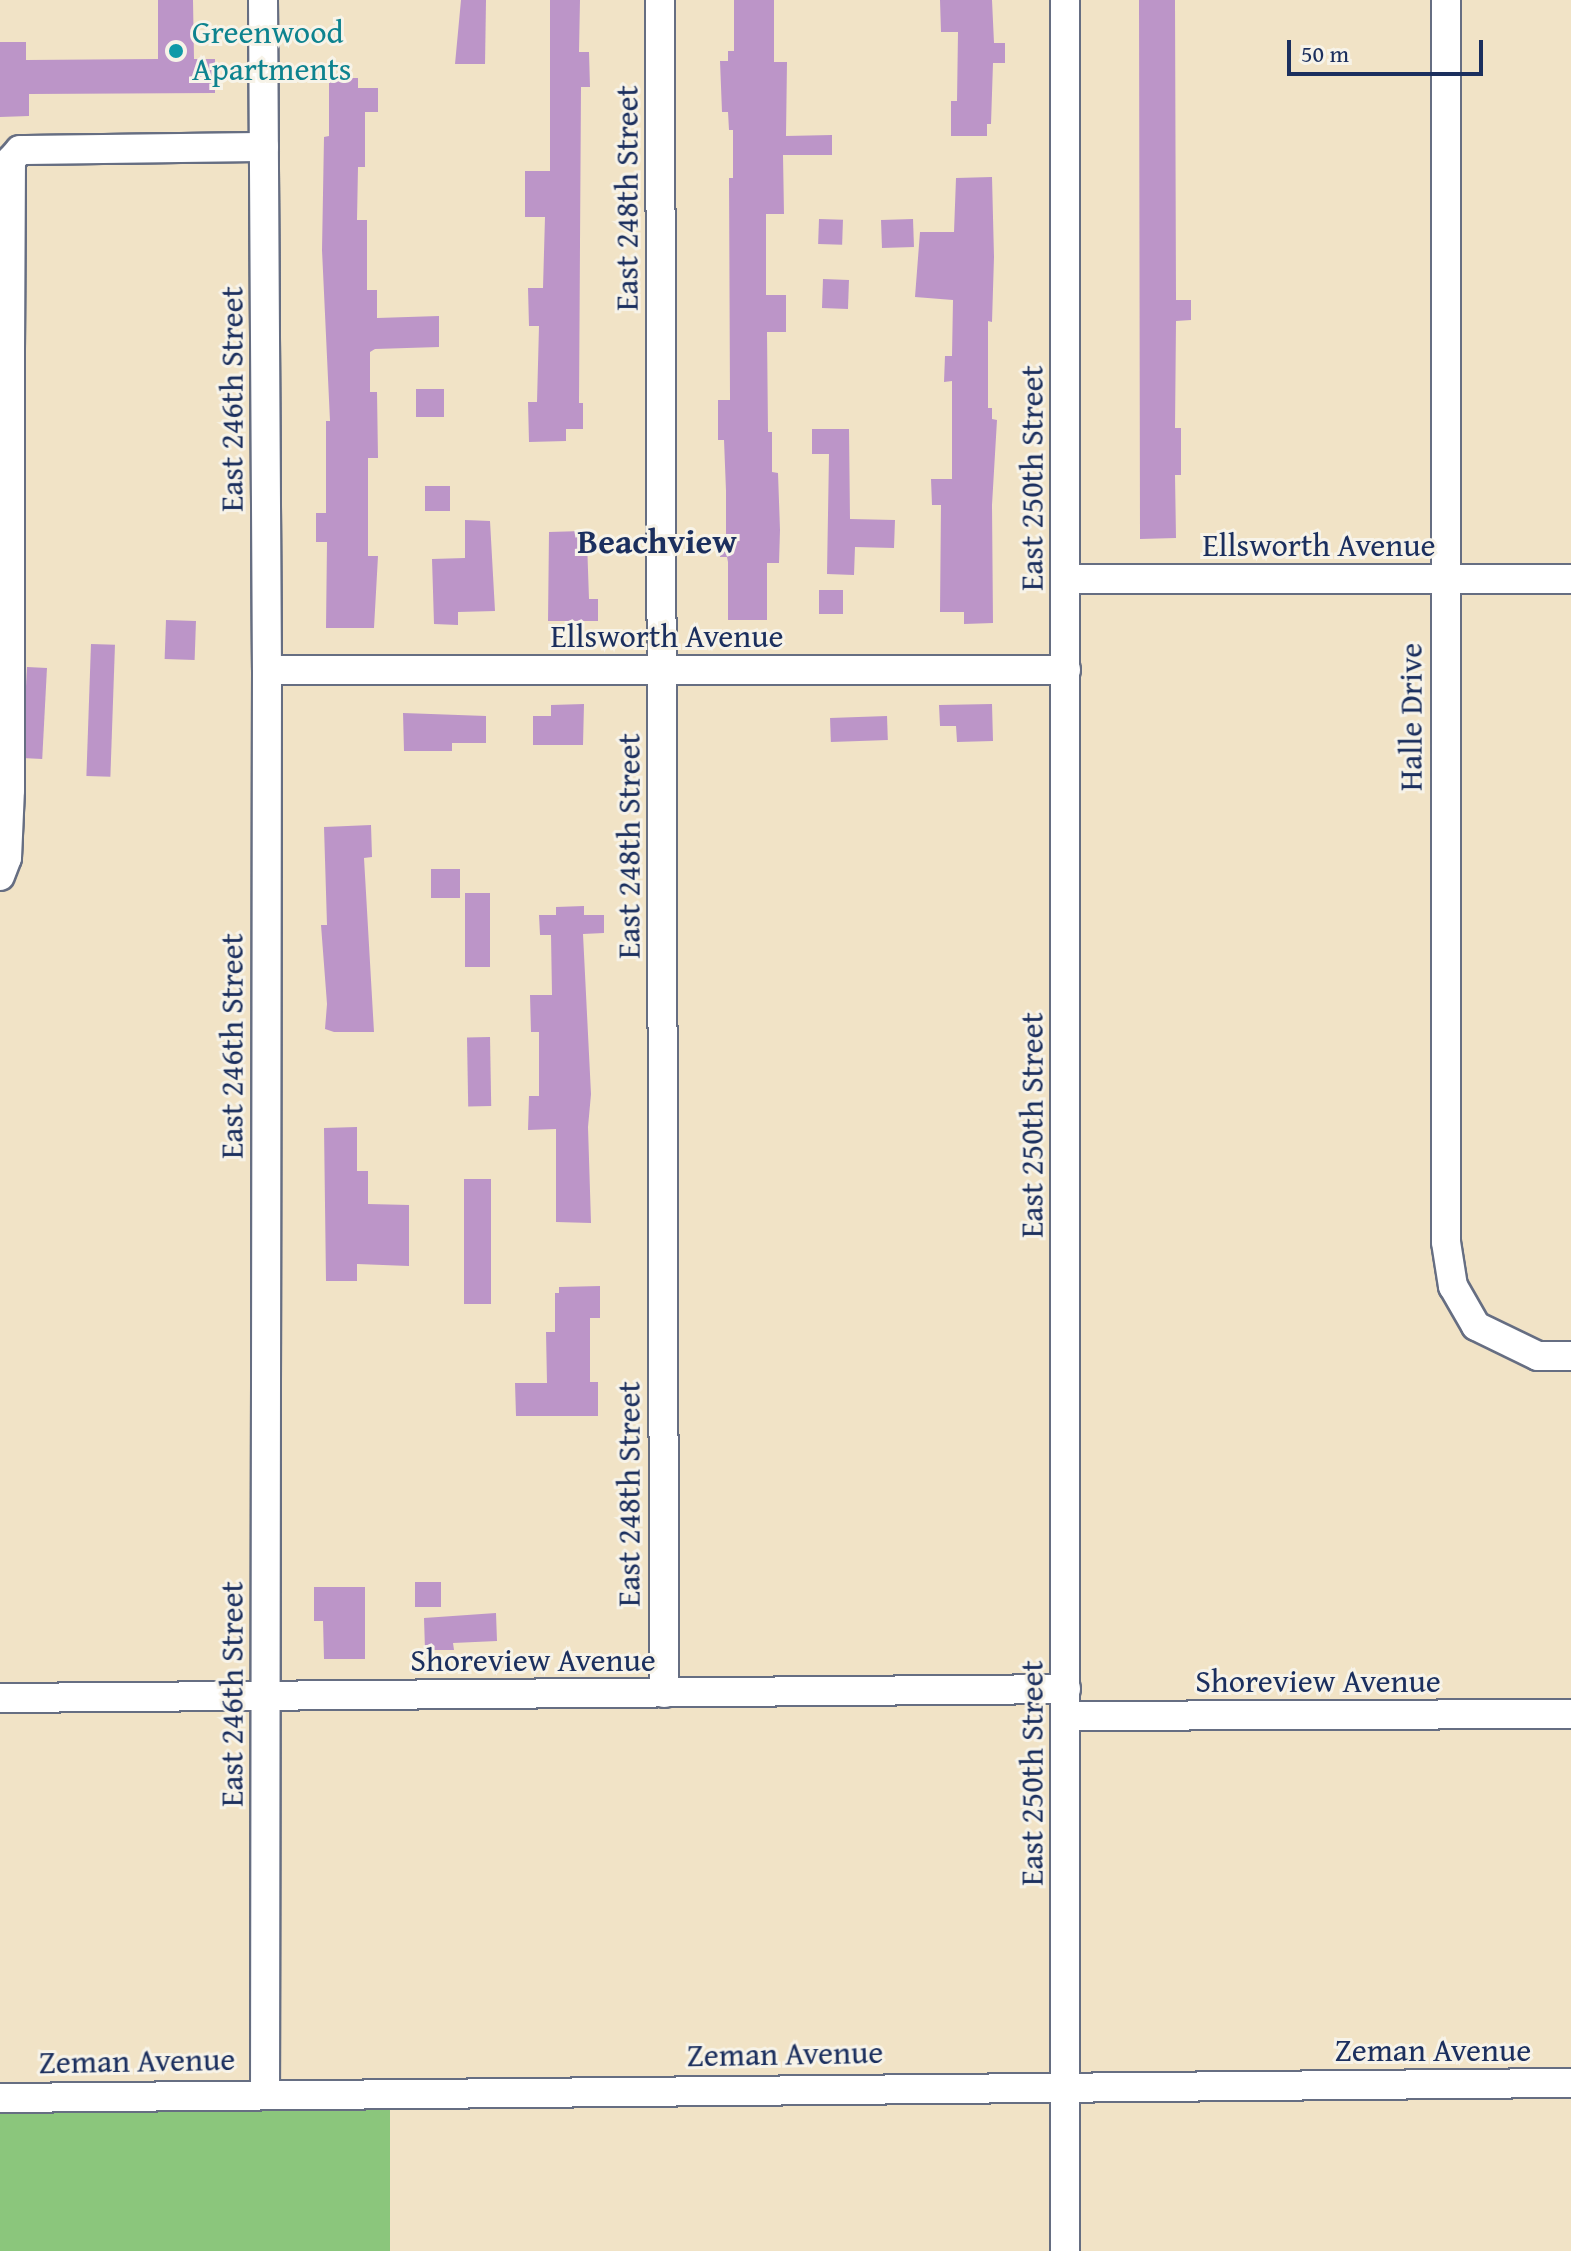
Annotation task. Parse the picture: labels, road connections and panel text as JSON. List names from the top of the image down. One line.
{"streets":{"street":["East 248th Street","East 246th Street","East 250th Street","Ellsworth Avenue","Halle Drive","Shoreview Avenue","Zeman Avenue"]},"crossings":[["East 248th Street","Ellsworth Avenue"],["East 248th Street","Shoreview Avenue"],["East 246th Street","Ellsworth Avenue"],["East 246th Street","Shoreview Avenue"],["East 246th Street","Zeman Avenue"],["East 250th Street","Ellsworth Avenue"],["East 250th Street","Shoreview Avenue"],["East 250th Street","Zeman Avenue"],["Ellsworth Avenue","Halle Drive"]],"districts":["Beachview"],"places":["Greenwood Apartments"],"scale_bar":"50 m"}
